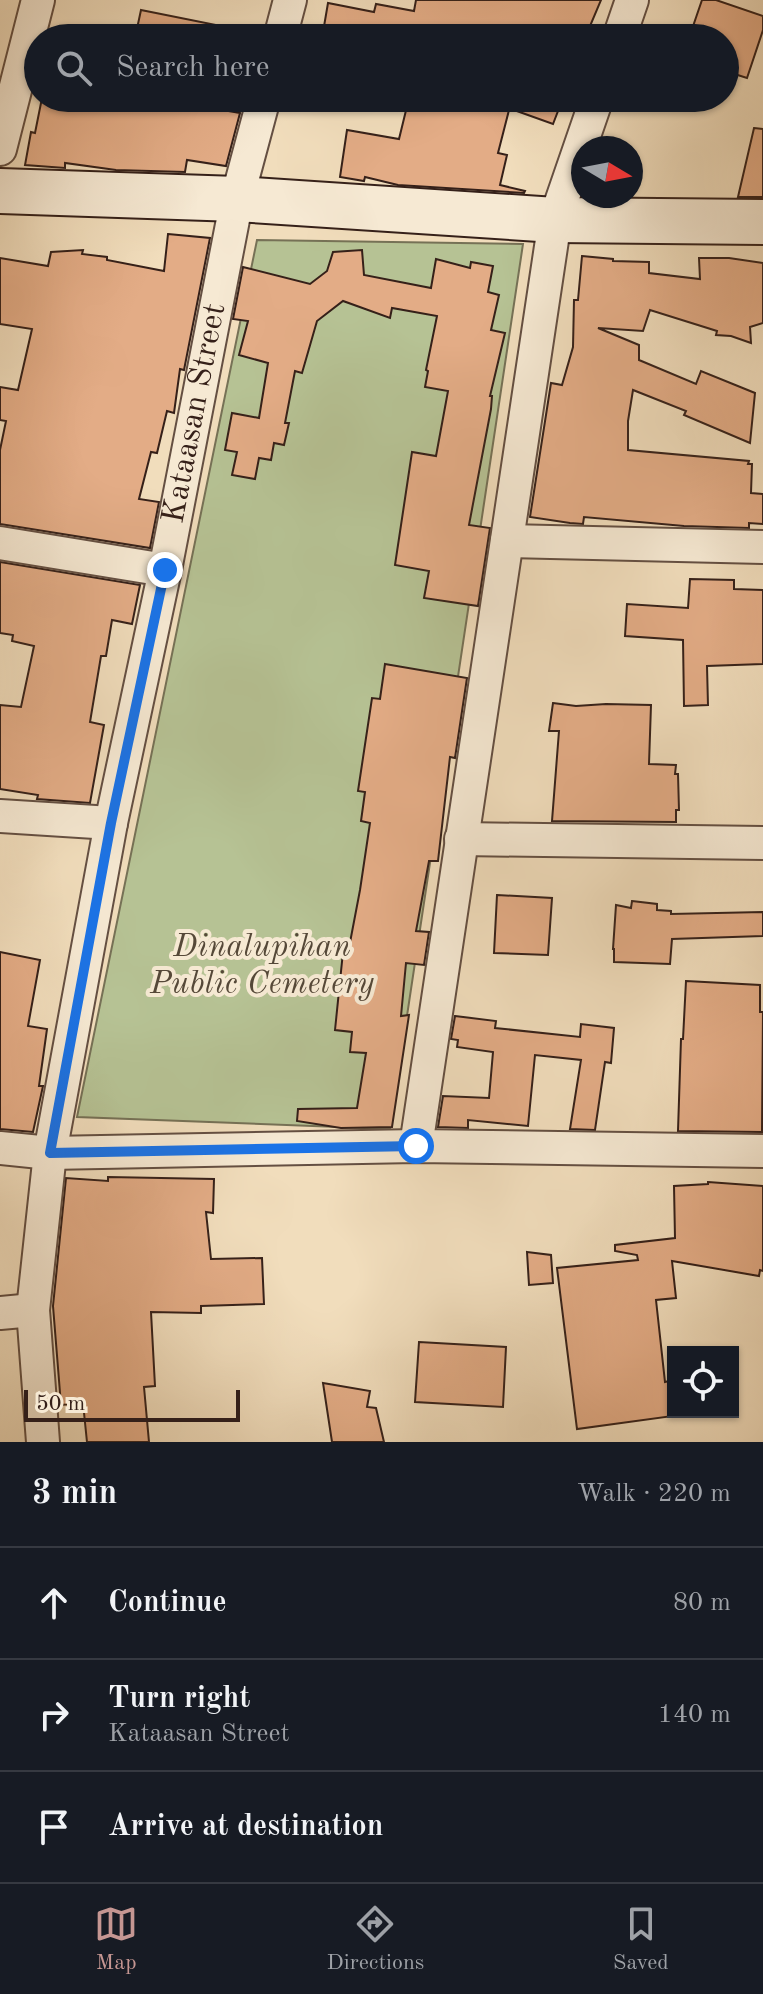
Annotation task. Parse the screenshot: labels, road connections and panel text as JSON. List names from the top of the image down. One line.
{"streets":{"street":["Kataasan Street"]},"parks":["Dinalupihan Public Cemetery"],"scale_bar":"50 m","north":"right","page":{"search":"Search here","scale":"50 m","heading":["3 min","Walk · 220 m"],"list":[["Continue","80 m"],["Turn right","Kataasan Street","140 m"],"Arrive at destination"],"nav":["Map","Directions","Saved"]}}
